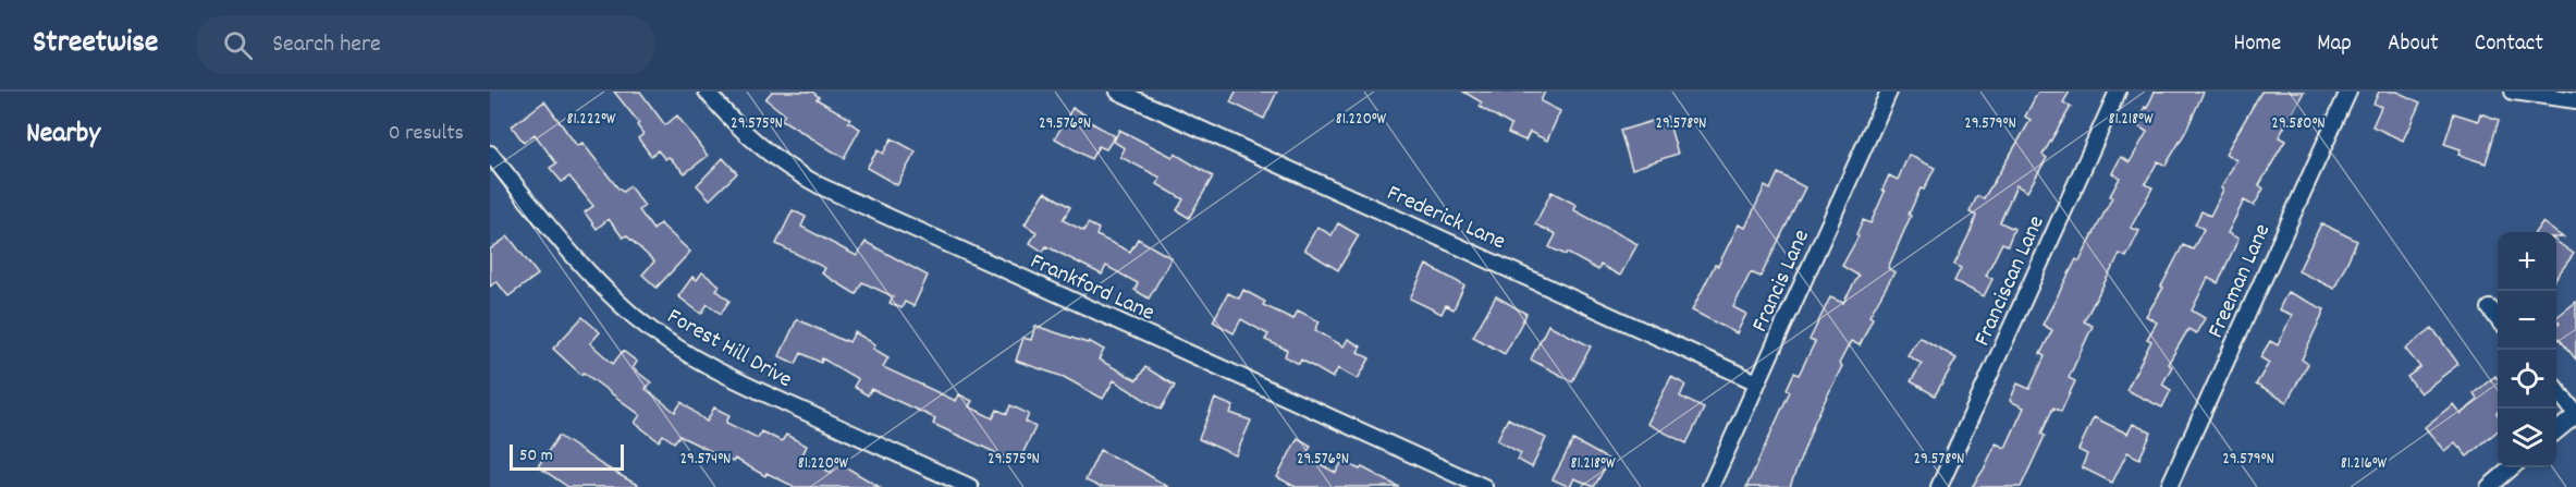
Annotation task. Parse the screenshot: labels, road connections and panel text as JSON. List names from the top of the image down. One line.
{"streets":{"street":["Frederick Lane","Francis Lane","Franciscan Lane","Freeman Lane","Frankford Lane","Forest Hill Drive"]},"crossings":[["Frederick Lane","Francis Lane"]],"scale_bar":"50 m","page":{"header":"Streetwise","search":"Search here","nav":["Home","Map","About","Contact"],"heading":["Nearby","0 results"],"map_buttons":["+","−"],"scale":"50 m"},"coordinates":["81.218°W","81.222°W","81.220°W","29.575°N","29.576°N","29.578°N","29.579°N","29.580°N","29.574°N","81.216°W"]}
